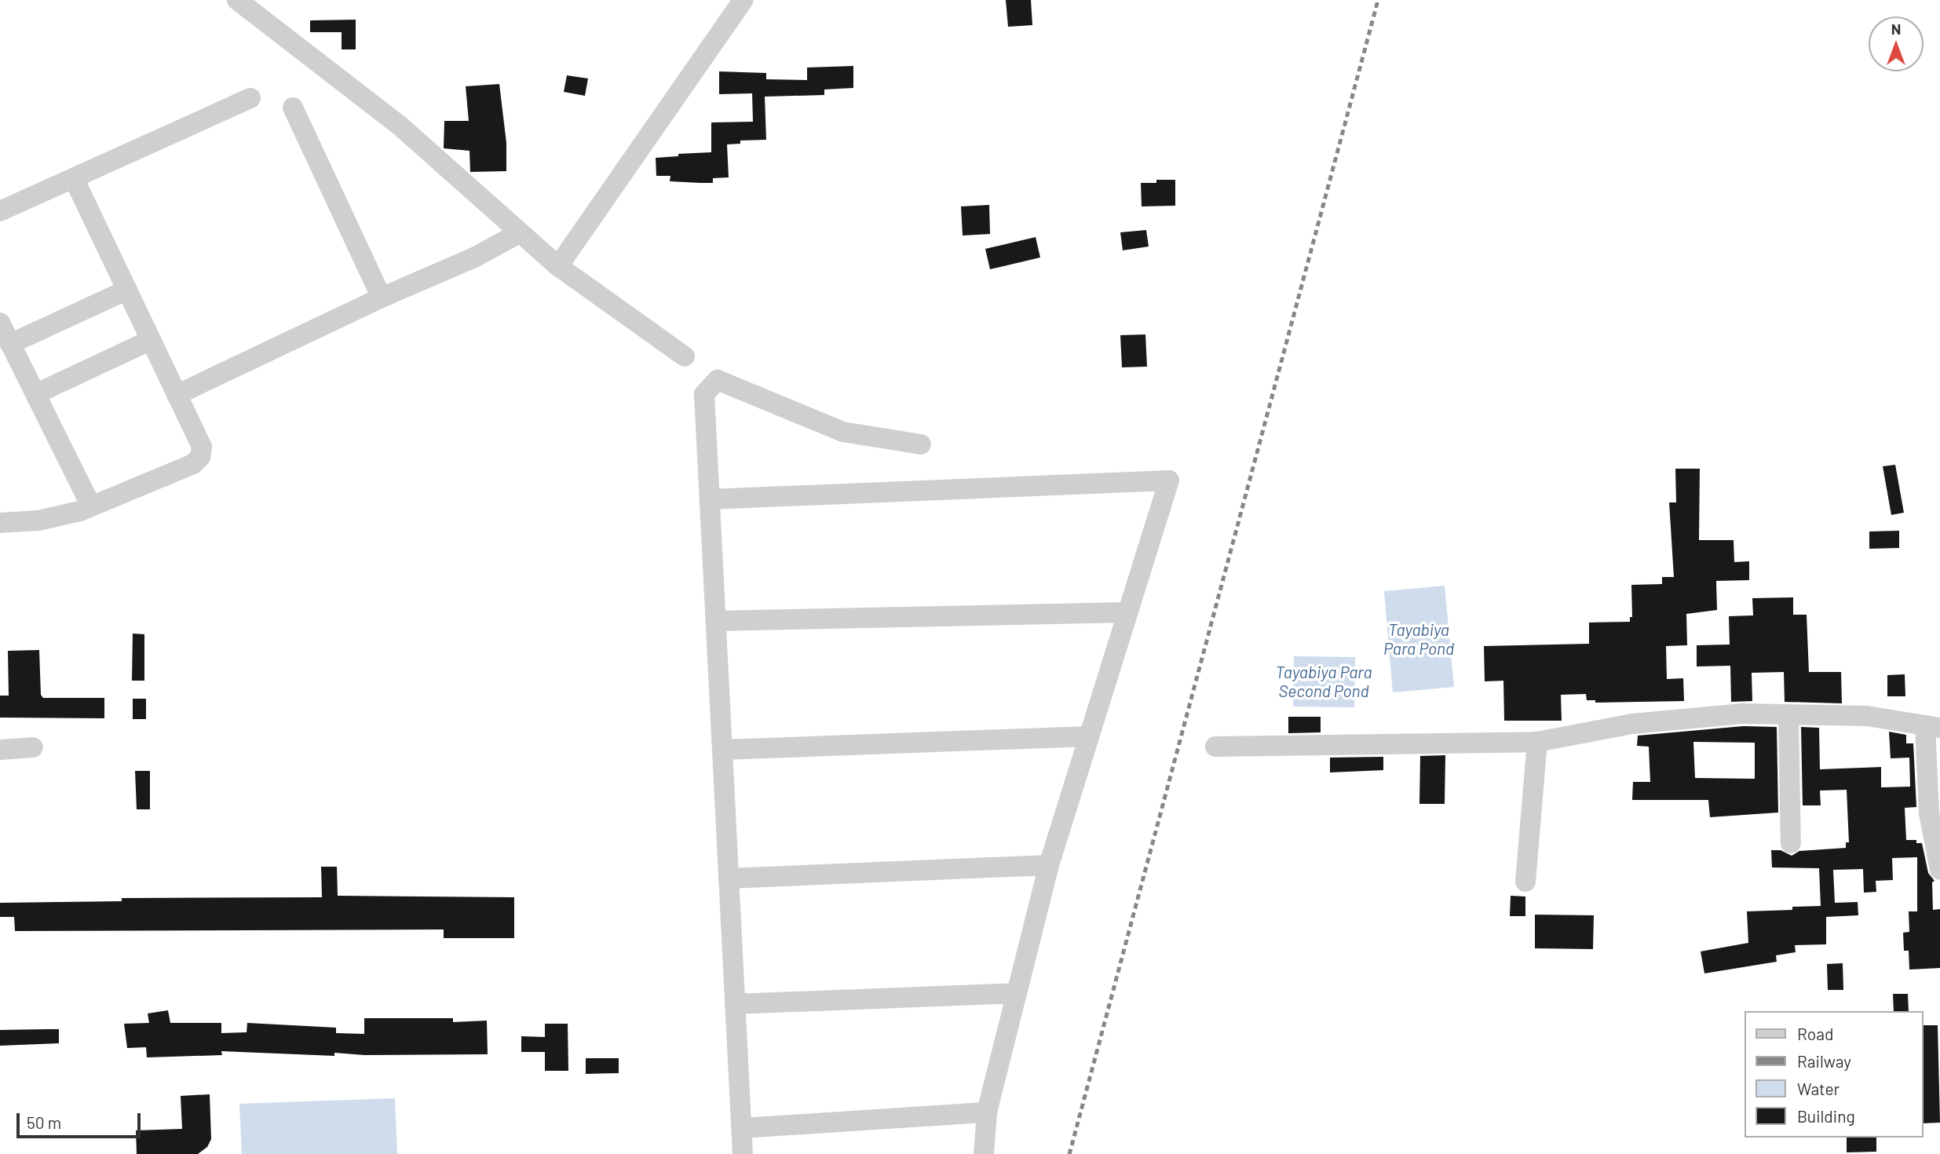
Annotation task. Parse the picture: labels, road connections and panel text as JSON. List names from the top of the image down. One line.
{"water":["Tayabiya Para Pond","Tayabiya Para Second Pond"],"legend":["Road","Railway","Water","Building"],"scale_bar":"50 m","north":"top"}
